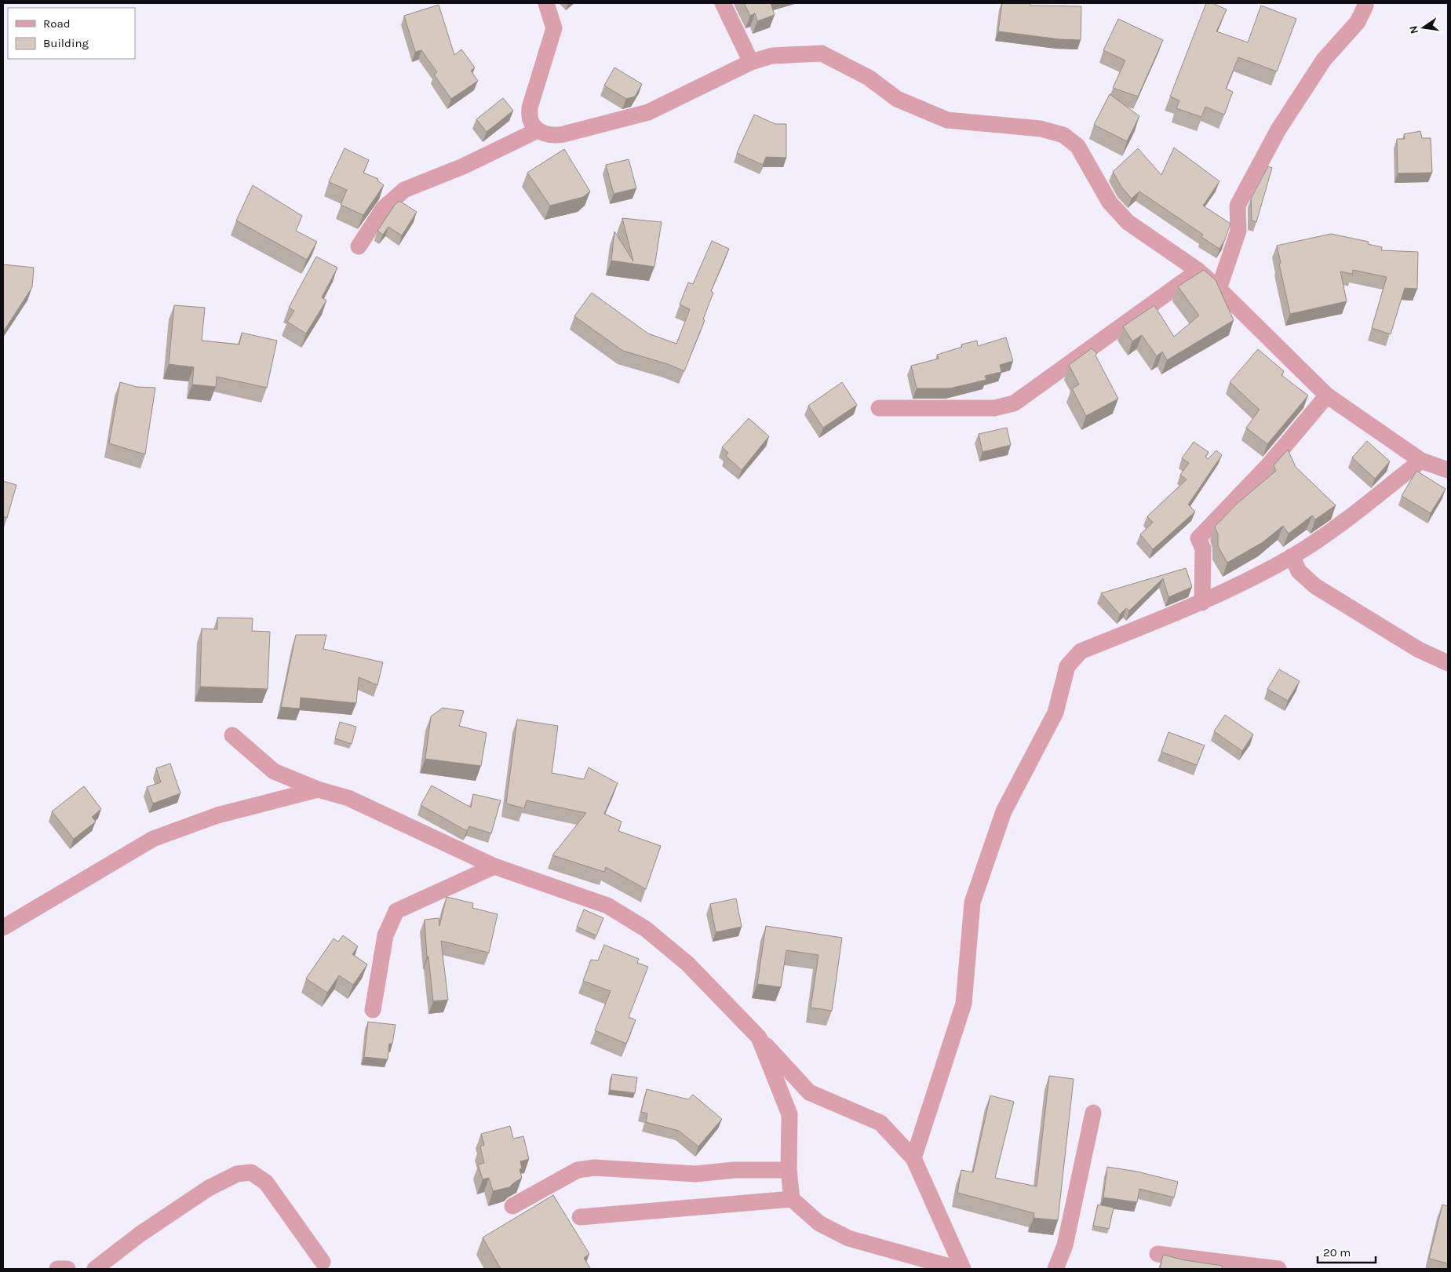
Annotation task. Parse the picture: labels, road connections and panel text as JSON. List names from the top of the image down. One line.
{"legend":["Road","Building"],"scale_bar":"20 m","north":"left"}
